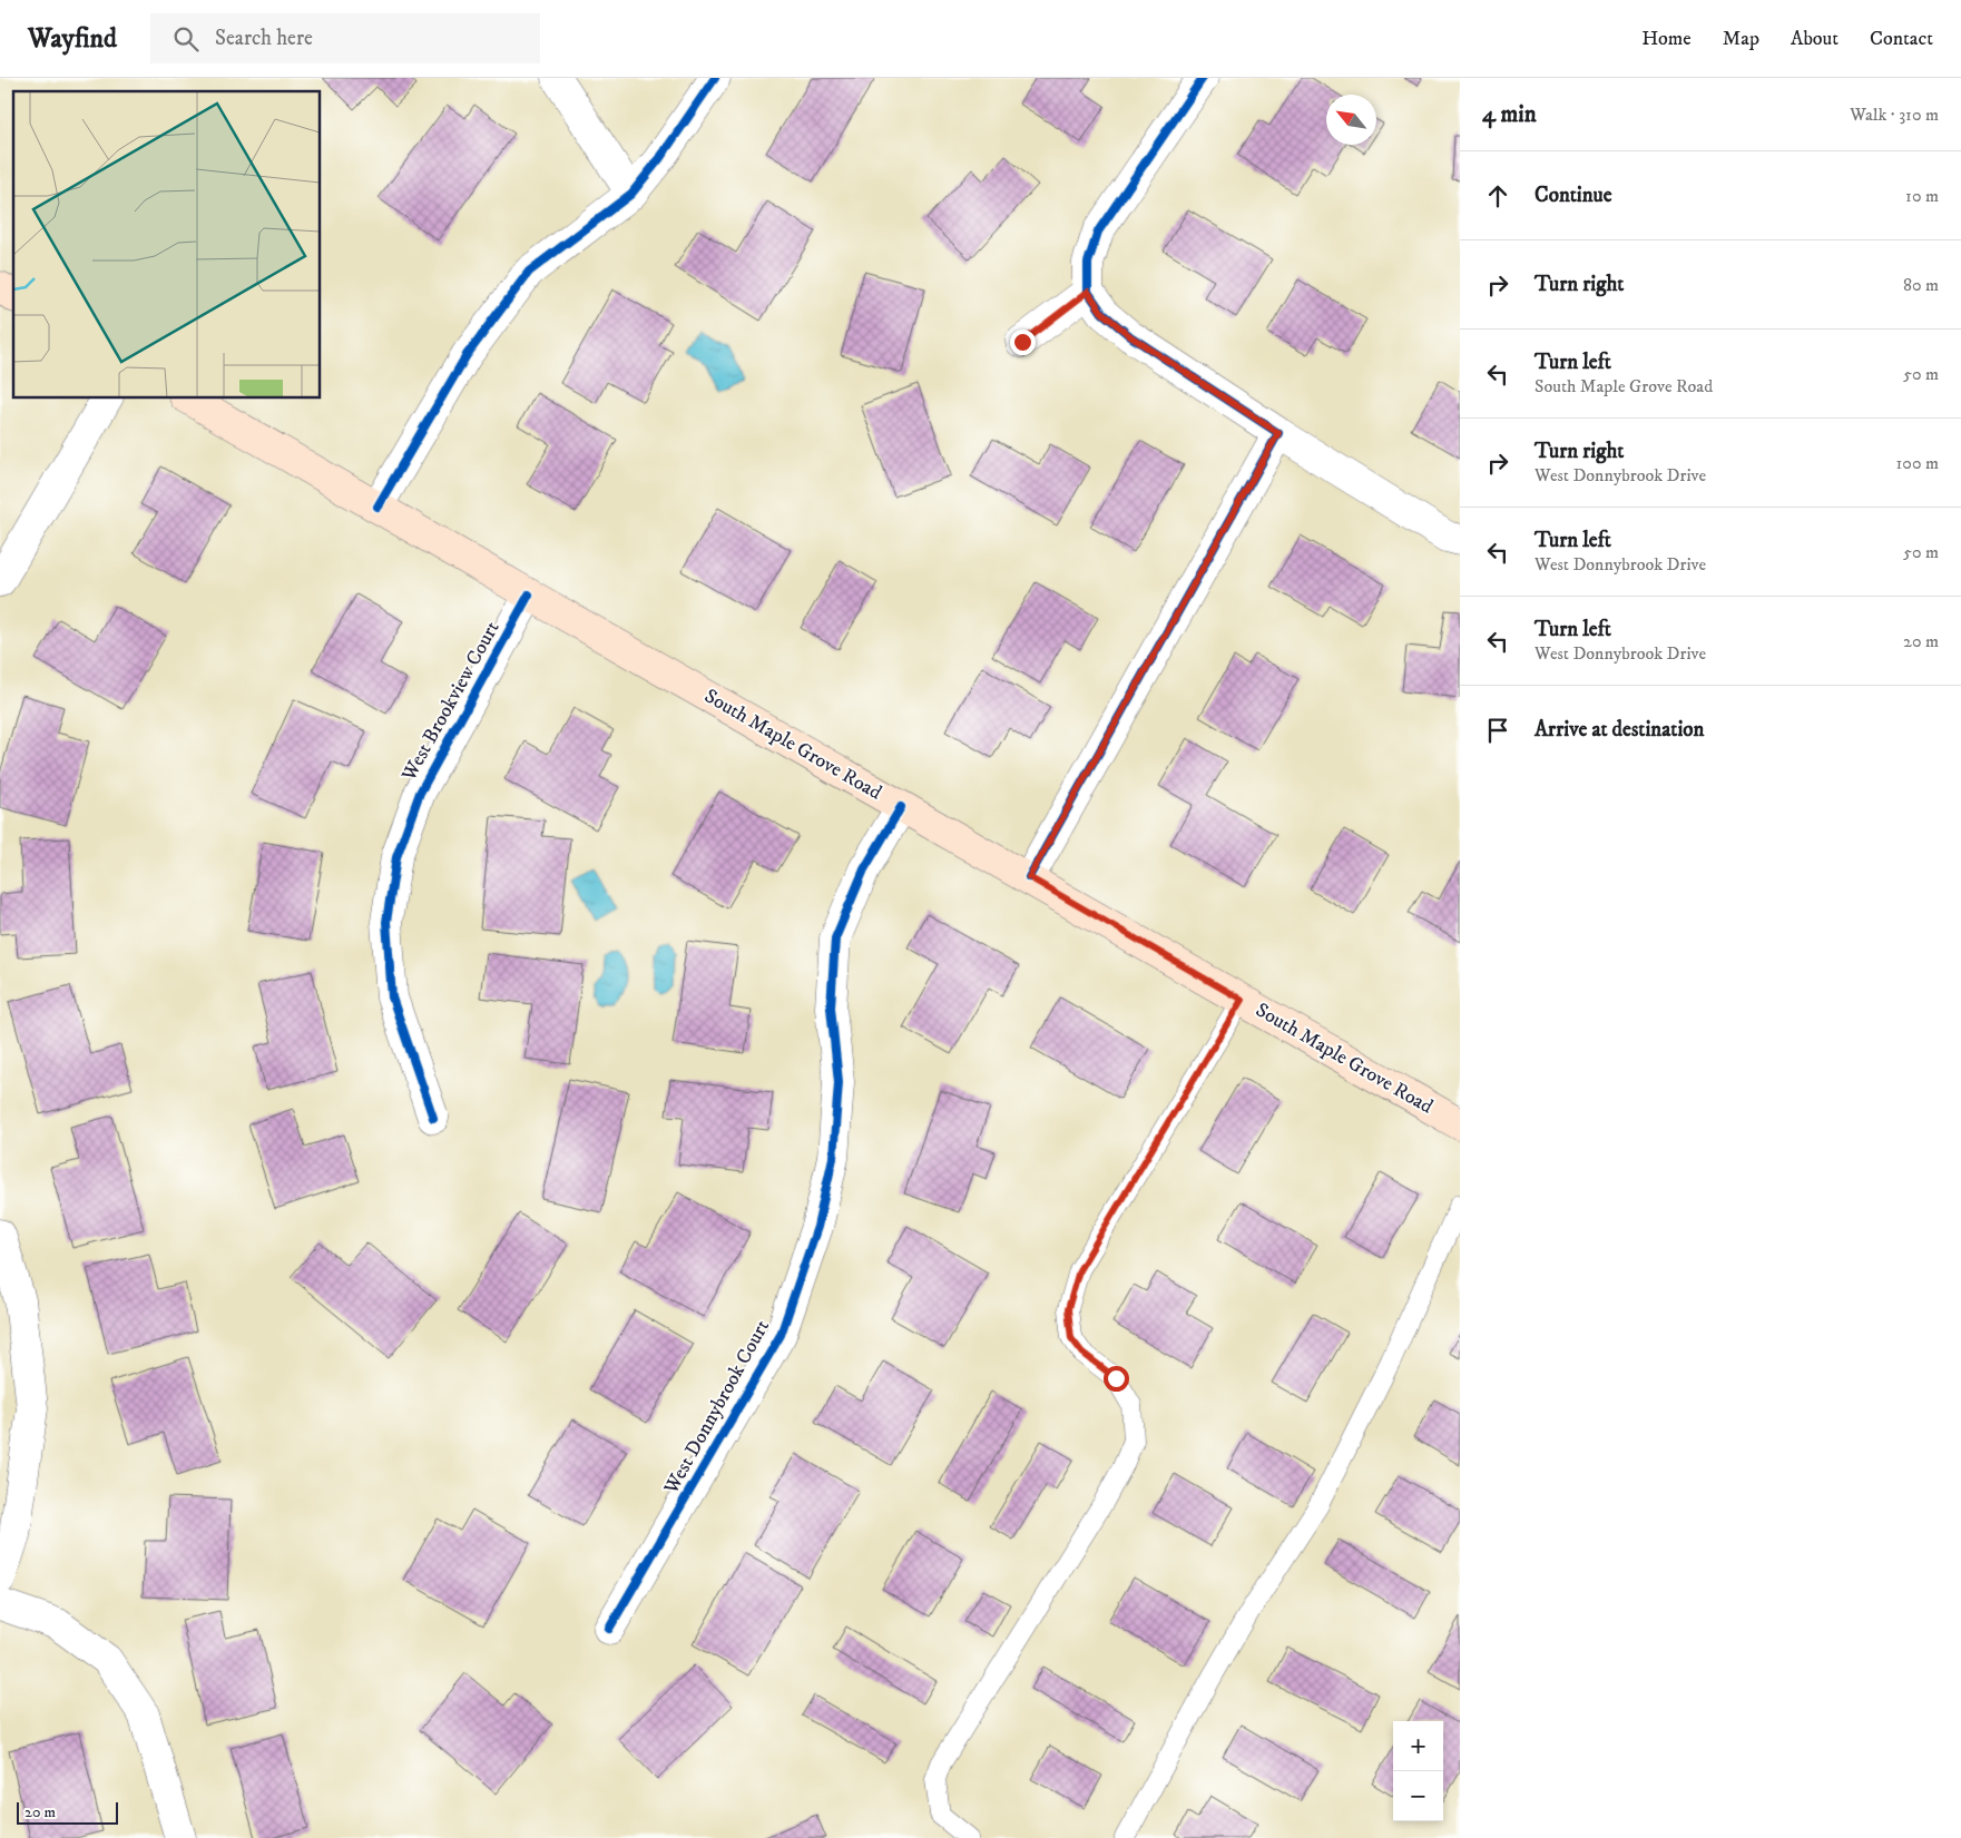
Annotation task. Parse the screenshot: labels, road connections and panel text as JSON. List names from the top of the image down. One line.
{"streets":{"main road":["South Maple Grove Road"],"street":["West Brookview Court","West Donnybrook Court"]},"crossings":[["West Brookview Court","South Maple Grove Road"],["South Maple Grove Road","West Donnybrook Court"]],"scale_bar":"20 m","north":"top left","page":{"header":"Wayfind","search":"Search here","nav":["Home","Map","About","Contact"],"heading":["4 min","Walk · 310 m"],"list":[["Continue","10 m"],["Turn right","80 m"],["Turn left","South Maple Grove Road","50 m"],["Turn right","West Donnybrook Drive","100 m"],["Turn left","West Donnybrook Drive","50 m"],["Turn left","West Donnybrook Drive","20 m"],"Arrive at destination"],"map_buttons":["+","−"],"scale":"20 m"}}
